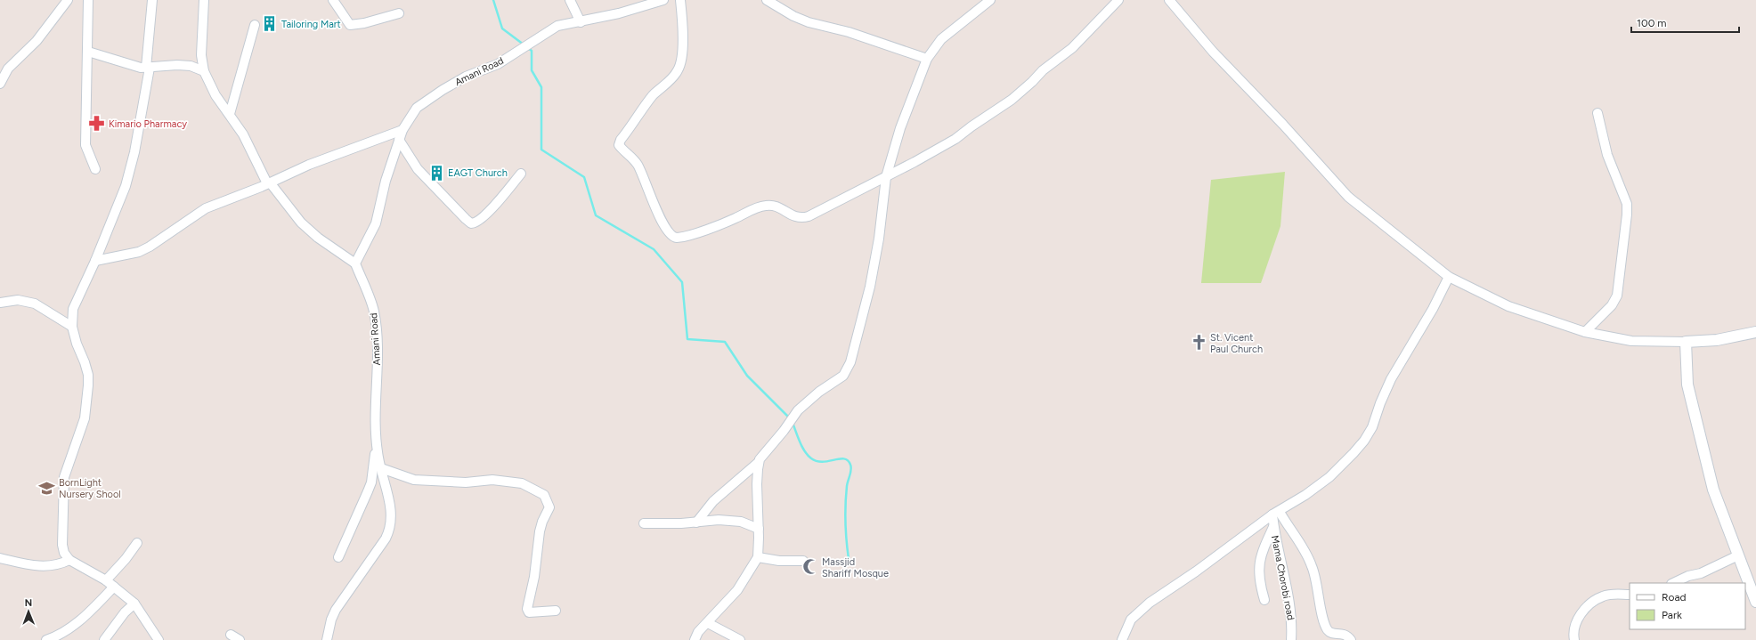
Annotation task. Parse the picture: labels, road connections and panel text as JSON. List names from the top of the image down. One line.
{"streets":{"street":["Amani Road","Mama Chorobi road"]},"places":{"building":["Tailoring Mart","EAGT Church"],"pharmacy":["Kimario Pharmacy"],"church":["St. Vicent Paul Church"],"school or university":["BornLight Nursery Shool"],"mosque":["Massjid Shariff Mosque"]},"legend":["Road","Park"],"scale_bar":"100 m","north":"top"}
